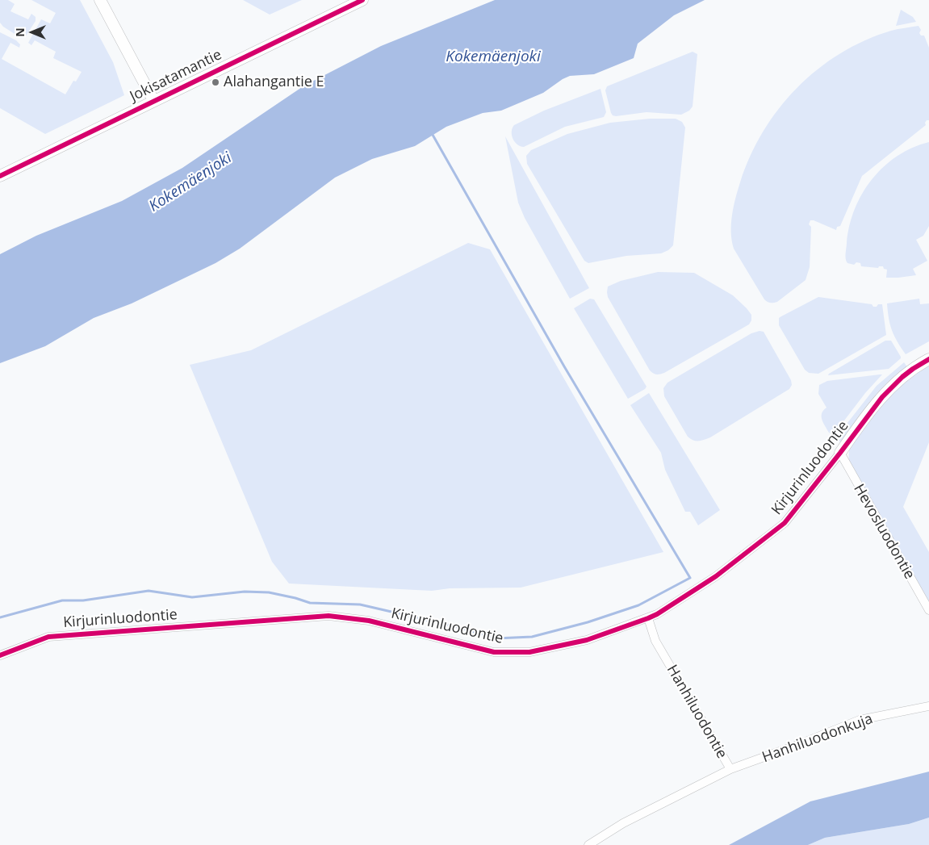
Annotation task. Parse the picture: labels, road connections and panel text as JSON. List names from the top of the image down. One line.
{"streets":{"street":["Jokisatamantie","Kirjurinluodontie","Hevosluodontie","Hanhiluodontie","Hanhiluodonkuja"]},"crossings":[["Kirjurinluodontie","Hevosluodontie"],["Kirjurinluodontie","Hanhiluodontie"],["Hanhiluodontie","Hanhiluodonkuja"]],"water":["Kokemäenjoki"],"places":["Alahangantie E"],"north":"left"}
